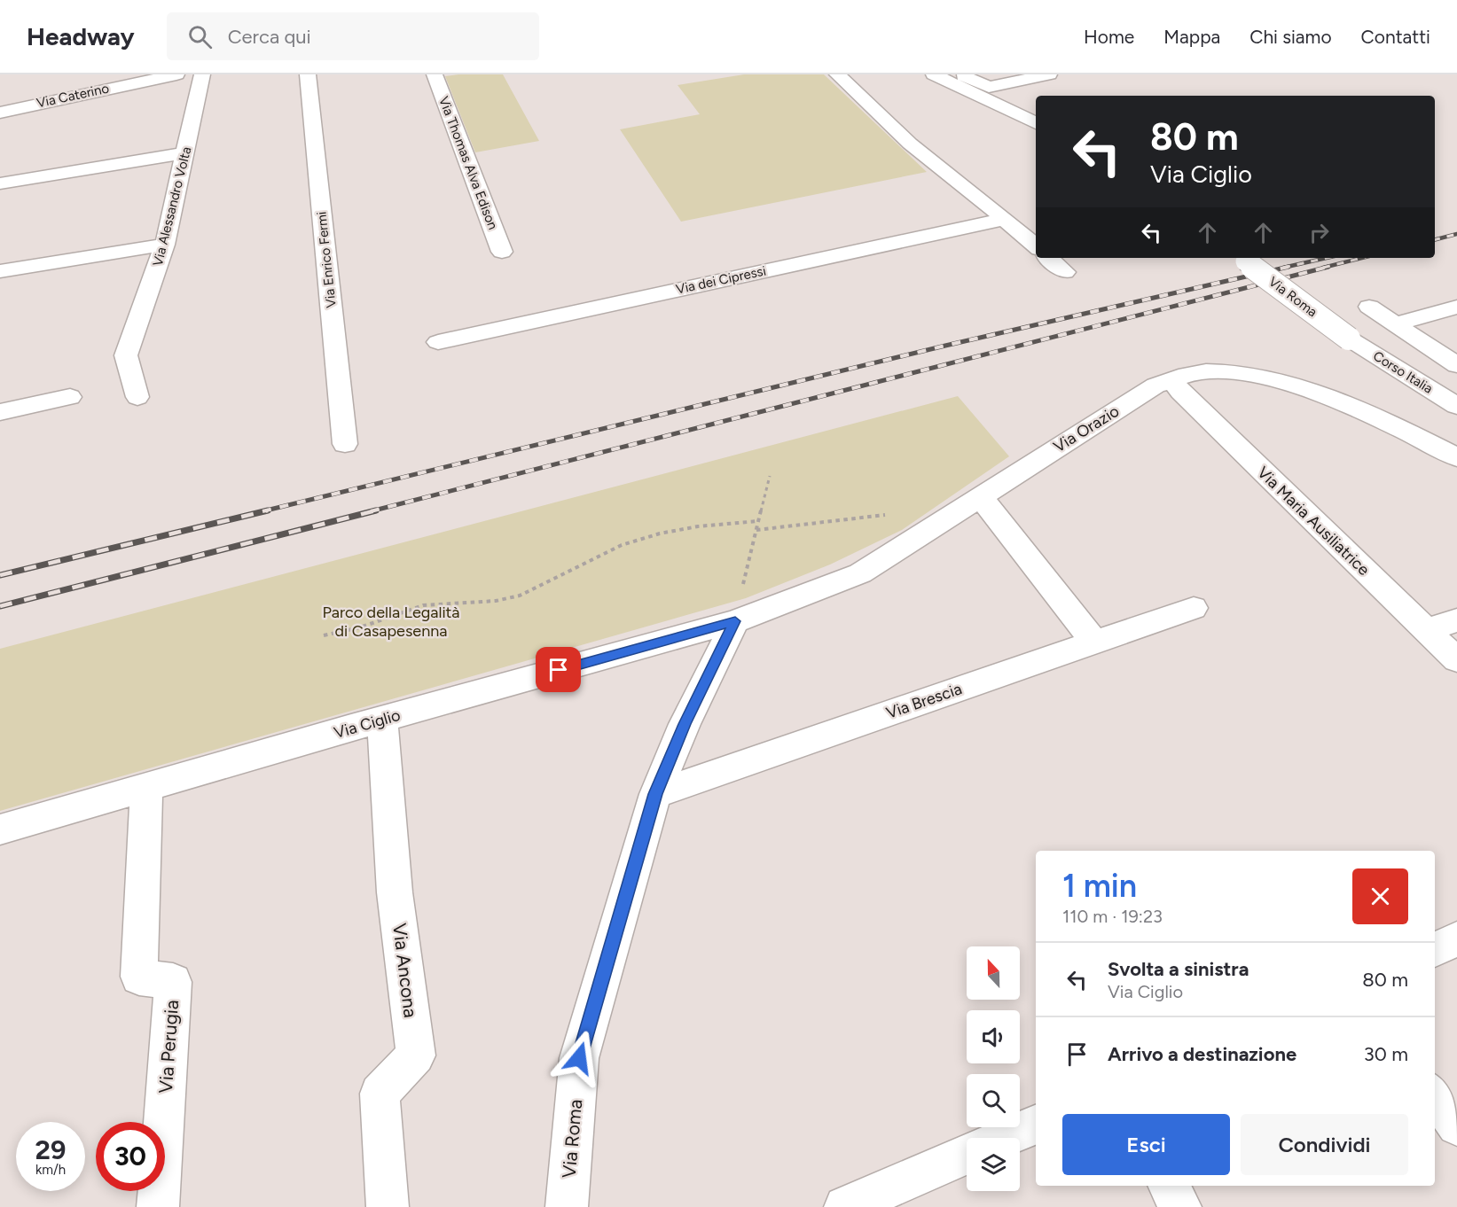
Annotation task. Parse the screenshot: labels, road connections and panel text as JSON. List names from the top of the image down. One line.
{"streets":{"street":["Via Caterino","Via Thomas Alva Edison","Via Alessandro Volta","Via Enrico Fermi","Via dei Cipressi","Via Roma","Corso Italia","Via Orazio","Via Maria Ausiliatrice","Via Brescia","Via Ciglio","Via Ancona","Via Perugia"]},"crossings":[["Via Roma","Corso Italia"],["Via Roma","Via Orazio"],["Via Roma","Via Brescia"],["Via Roma","Via Ciglio"],["Via Orazio","Via Maria Ausiliatrice"],["Via Orazio","Via Ciglio"],["Via Ciglio","Via Ancona"],["Via Ciglio","Via Perugia"]],"parks":["Parco della Legalità di Casapesenna"],"north":"top","page":{"header":"Headway","search":"Cerca qui","nav":["Home","Mappa","Chi siamo","Contatti"],"turn":["80 m","Via Ciglio"],"heading":["1 min","110 m · 19:23"],"list":[{"name":"Svolta a sinistra","note":"Via Ciglio","value":"80 m"},{"name":"Arrivo a destinazione","value":"30 m"}],"buttons":["Esci","Condividi"],"speed":"29 km/h","limit":"30"}}
